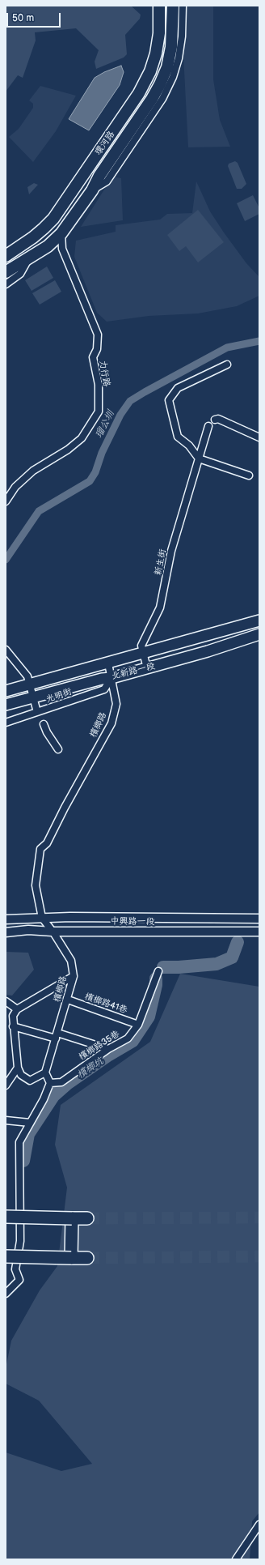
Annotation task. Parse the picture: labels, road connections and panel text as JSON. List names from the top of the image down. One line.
{"streets":{"highway":["環河路"],"main road":["北新路一段"],"street":["力行路","新生街","光明街","檳榔路","中興路一段","檳榔路41巷","檳榔路35巷"]},"crossings":[["環河路","力行路"],["新生街","北新路一段"],["北新路一段","光明街"],["北新路一段","檳榔路"],["光明街","檳榔路"],["檳榔路","中興路一段"],["檳榔路","檳榔路41巷"],["檳榔路41巷","檳榔路35巷"]],"water":["瑠公圳","檳榔坑"],"scale_bar":"50 m"}
